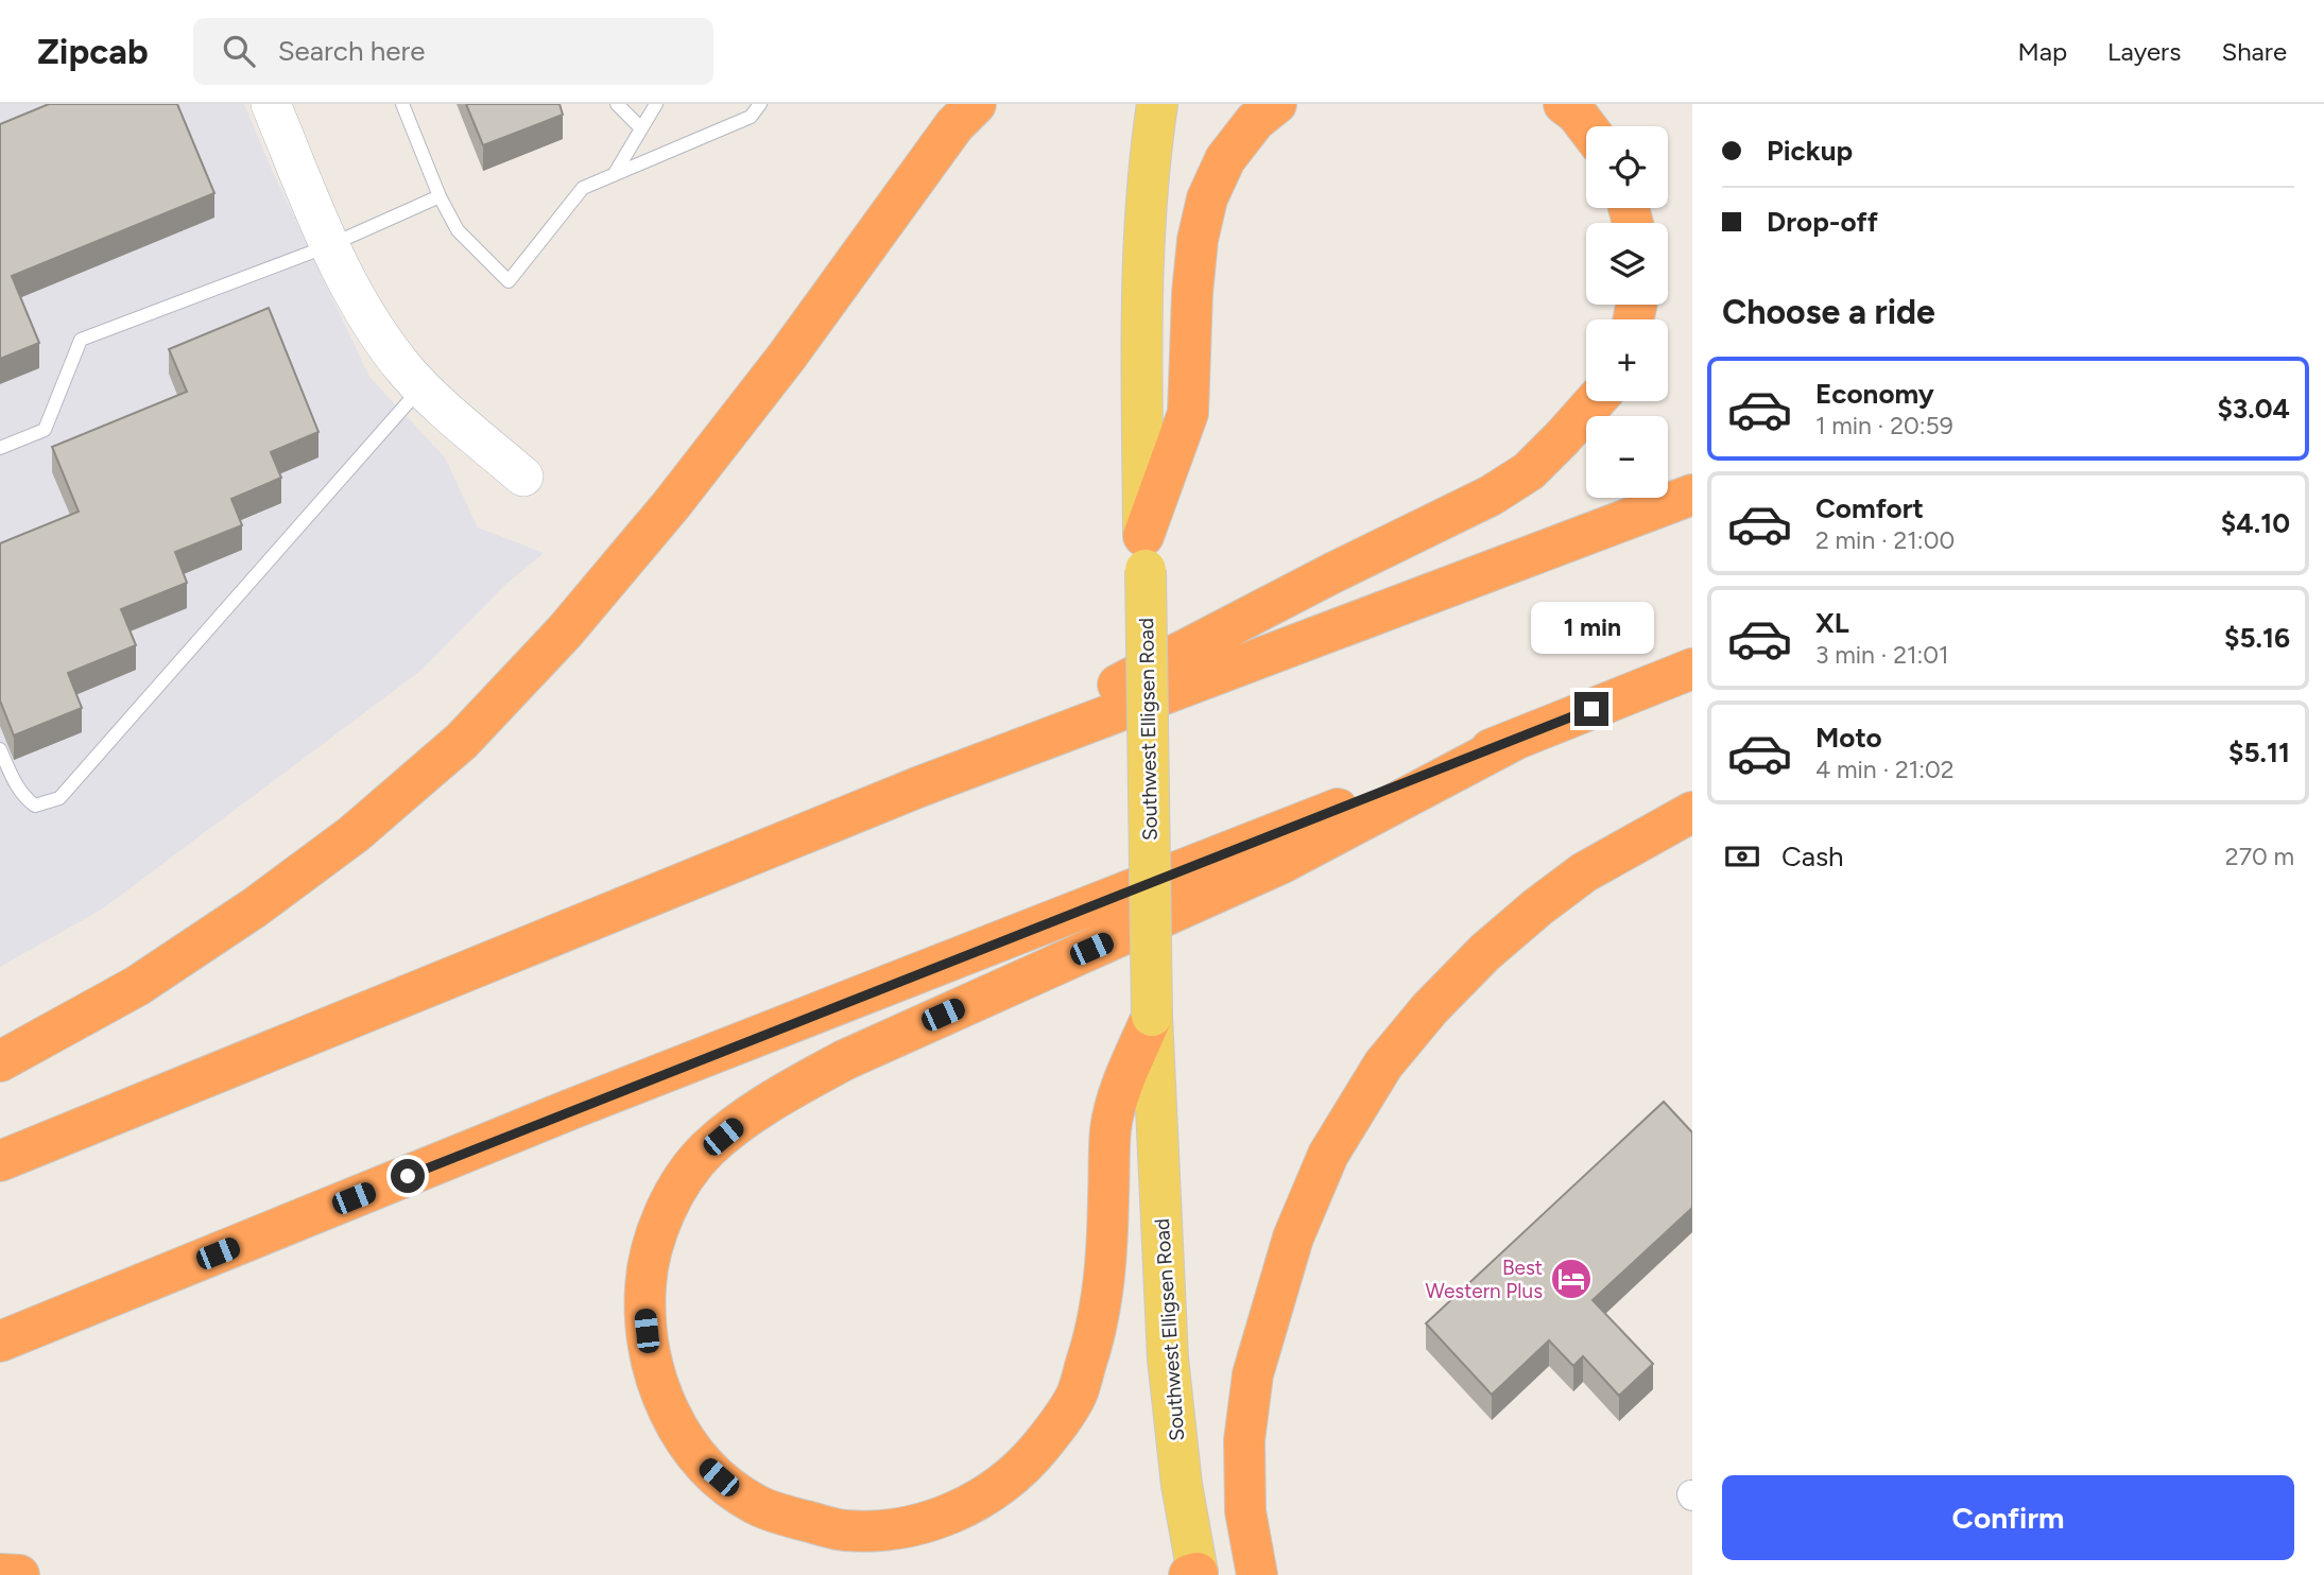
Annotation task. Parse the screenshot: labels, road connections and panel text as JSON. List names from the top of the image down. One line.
{"streets":{"main road":["Southwest Elligsen Road"]},"places":{"hotel":["Best Western Plus"]},"page":{"header":"Zipcab","search":"Search here","nav":["Map","Layers","Share"],"banner":["Pickup","Drop-off"],"map_buttons":["+","−"],"heading":"Choose a ride","list":[{"name":"Economy","note":"1 min · 20:59","value":"$3.04"},{"name":"Comfort","note":"2 min · 21:00","value":"$4.10"},{"name":"XL","note":"3 min · 21:01","value":"$5.16"},{"name":"Moto","note":"4 min · 21:02","value":"$5.11"}],"bubble":"1 min","pay":["Cash","270 m"],"buttons":"Confirm"}}
